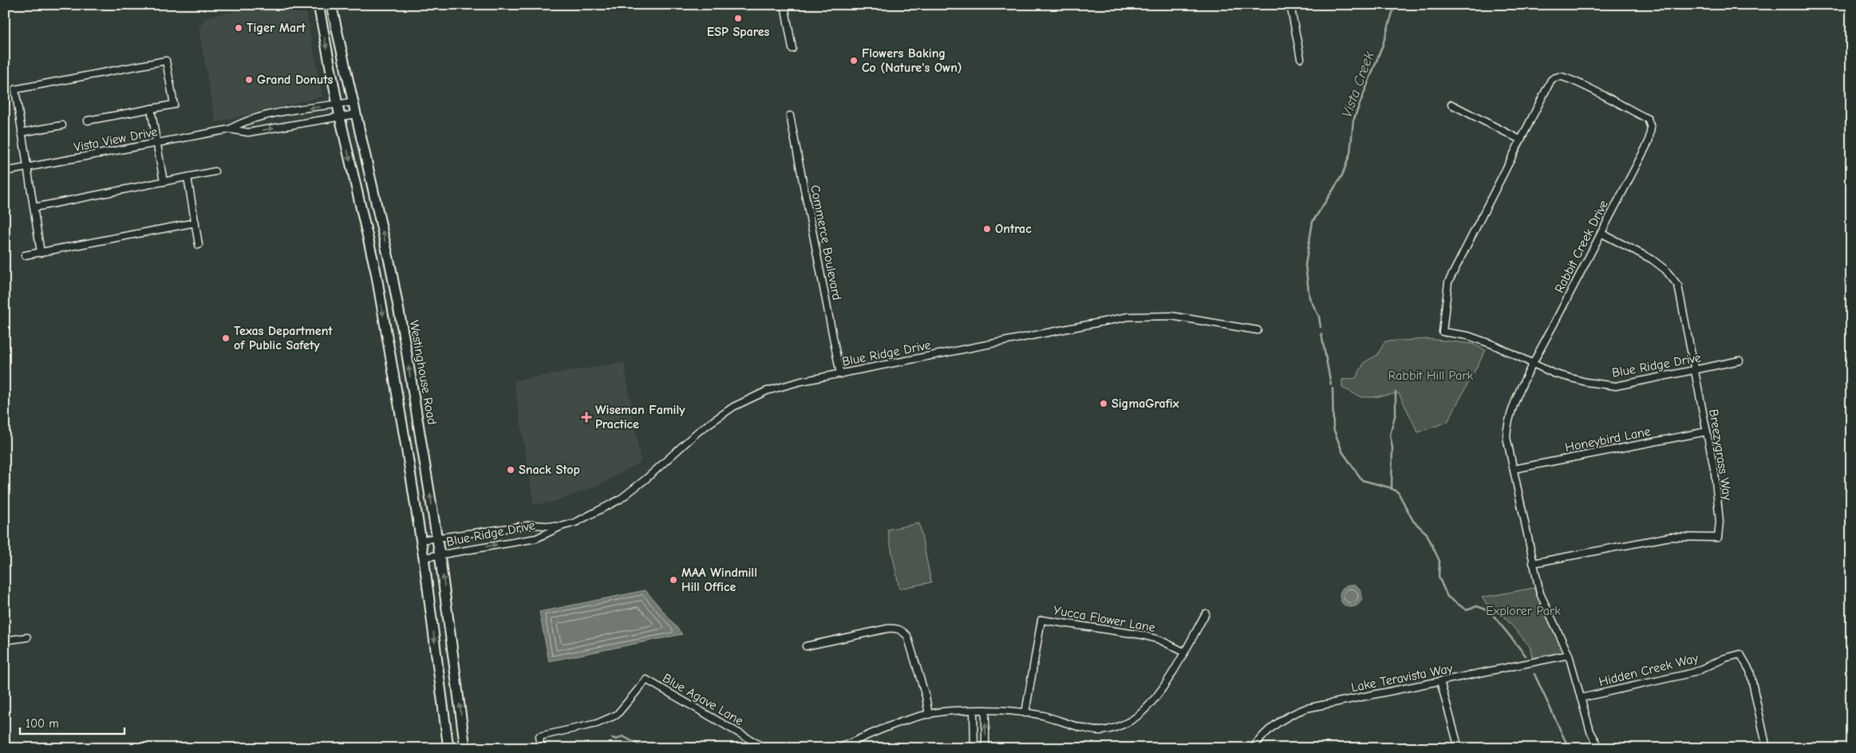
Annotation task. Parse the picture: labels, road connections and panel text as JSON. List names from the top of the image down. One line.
{"streets":{"main road":["Westinghouse Road"],"street":["Vista View Drive","Commerce Boulevard","Rabbit Creek Drive","Blue Ridge Drive","Honeybird Lane","Breezygrass Way","Yucca Flower Lane","Hidden Creek Way","Lake Teravista Way","Blue Agave Lane"]},"crossings":[["Vista View Drive","Westinghouse Road"],["Commerce Boulevard","Blue Ridge Drive"],["Rabbit Creek Drive","Blue Ridge Drive"],["Rabbit Creek Drive","Honeybird Lane"],["Rabbit Creek Drive","Breezygrass Way"],["Rabbit Creek Drive","Hidden Creek Way"],["Rabbit Creek Drive","Lake Teravista Way"],["Blue Ridge Drive","Westinghouse Road"],["Blue Ridge Drive","Breezygrass Way"],["Honeybird Lane","Breezygrass Way"]],"water":["Vista Creek"],"parks":["Rabbit Hill Park","Explorer Park"],"places":{"other":["ESP Spares","Tiger Mart","Flowers Baking Co (Nature's Own)","Grand Donuts","Ontrac","Texas Department of Public Safety","SigmaGrafix","Snack Stop","MAA Windmill Hill Office"],"health":["Wiseman Family Practice"]},"scale_bar":"100 m"}
